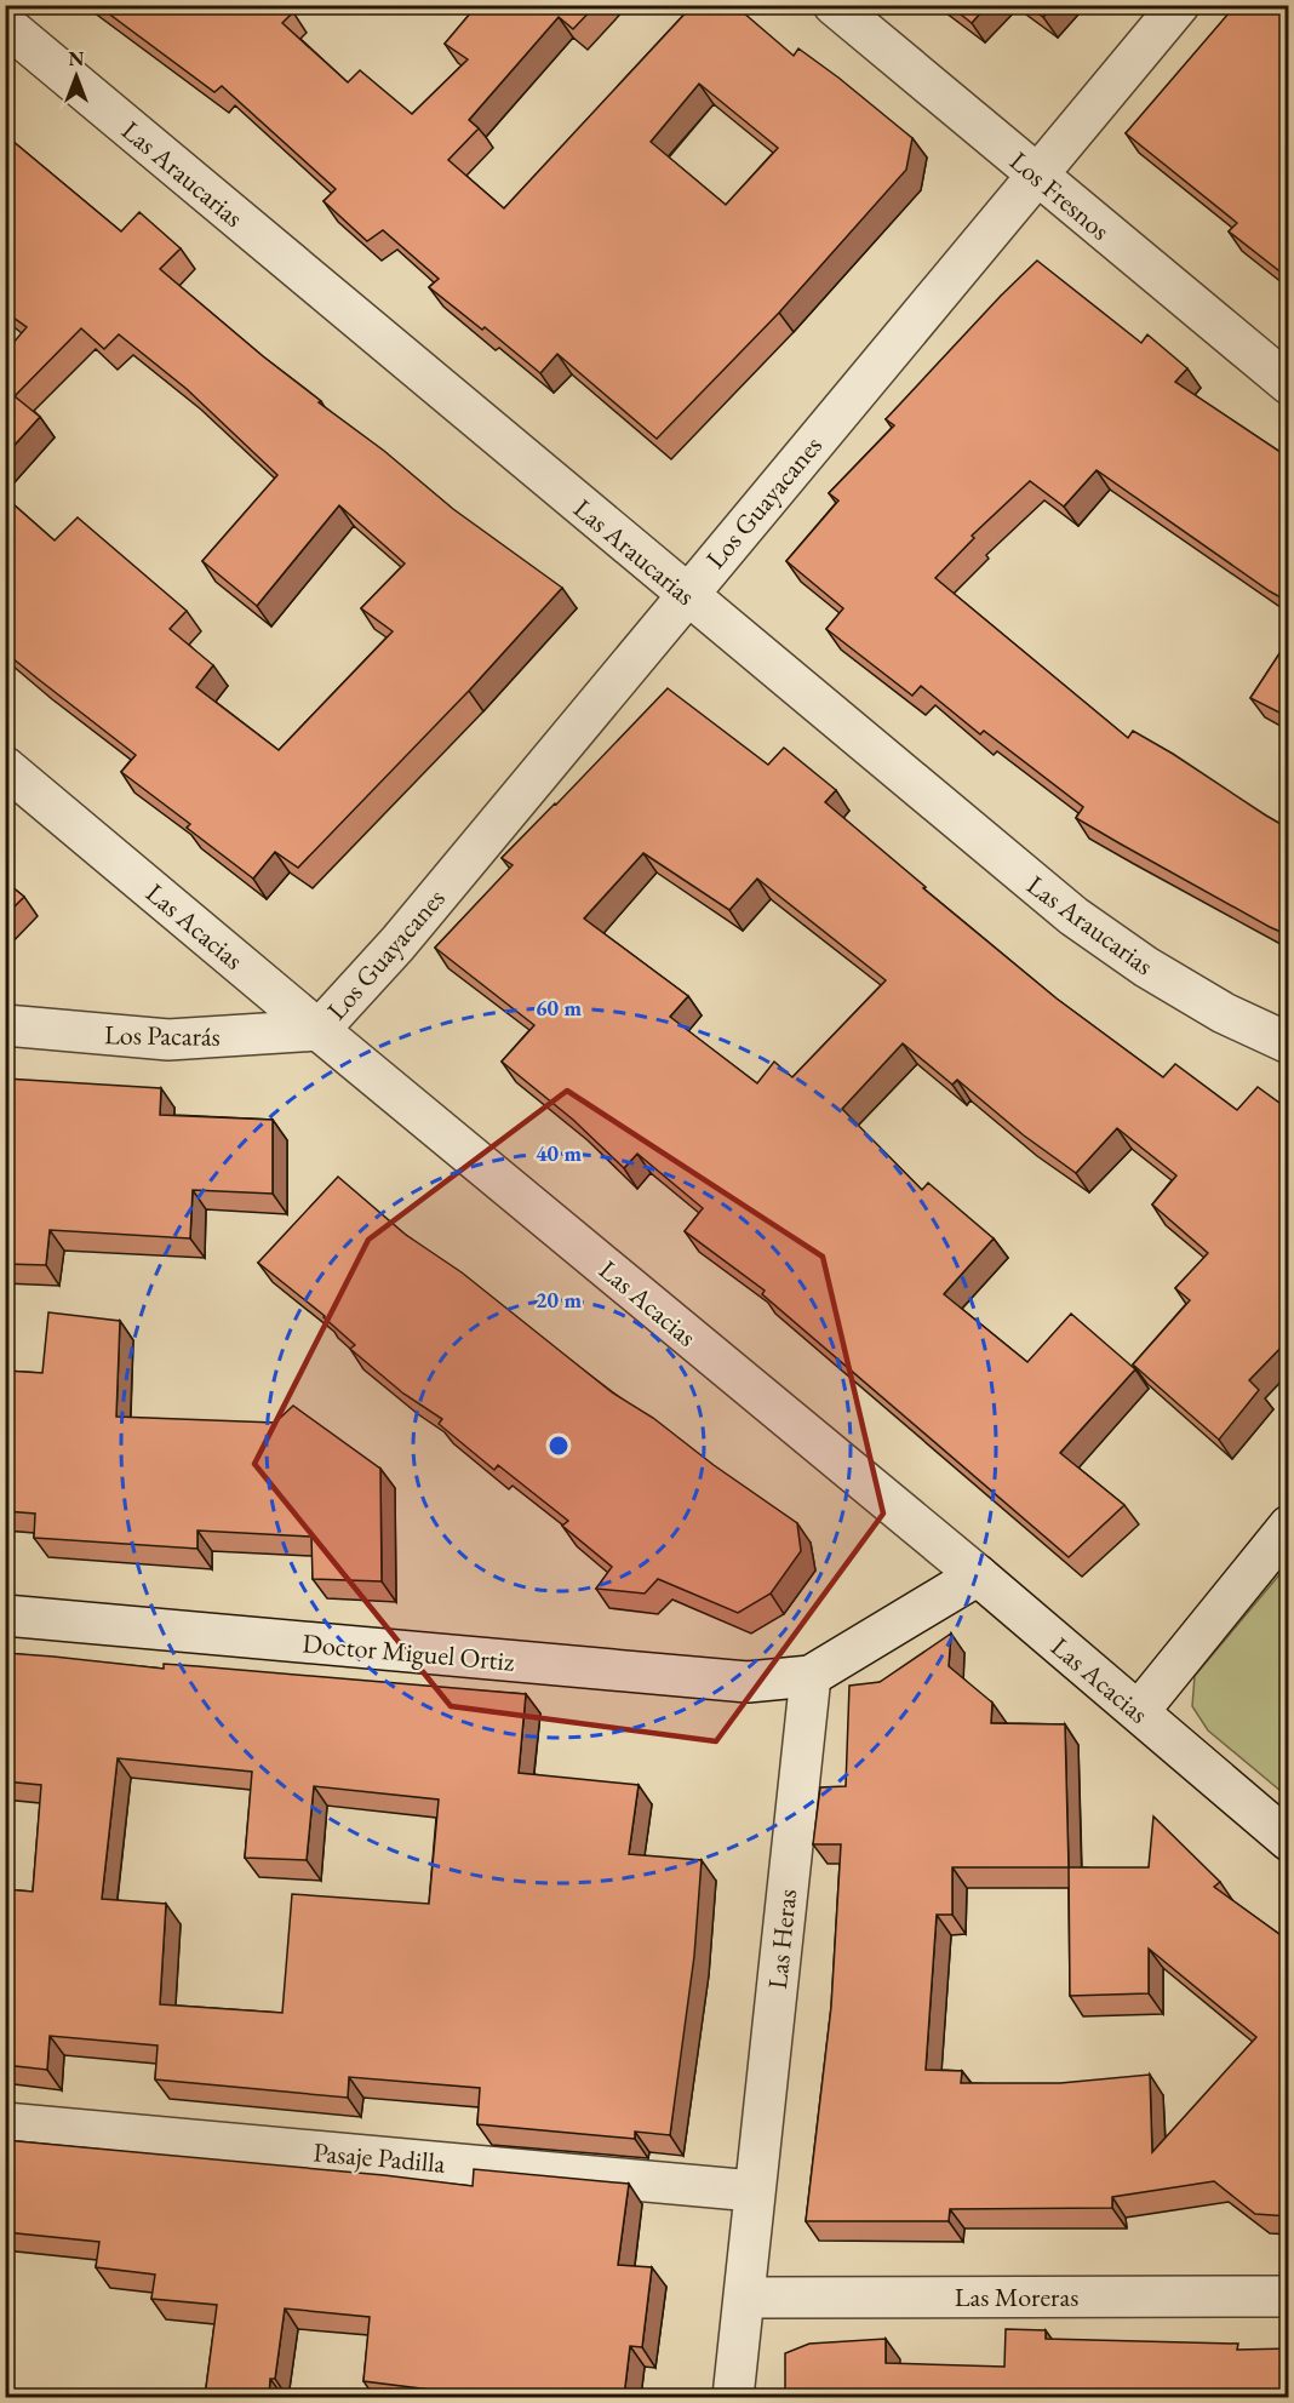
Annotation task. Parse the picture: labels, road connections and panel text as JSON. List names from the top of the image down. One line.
{"streets":{"street":["Las Araucarias","Los Fresnos","Los Guayacanes","Las Acacias","Los Pacarás","Doctor Miguel Ortiz","Las Heras","Pasaje Padilla","Las Moreras"]},"crossings":[["Las Araucarias","Los Guayacanes"],["Los Fresnos","Los Guayacanes"],["Los Guayacanes","Las Acacias"],["Los Guayacanes","Los Pacarás"],["Las Acacias","Los Pacarás"],["Doctor Miguel Ortiz","Las Heras"],["Las Heras","Pasaje Padilla"],["Las Heras","Las Moreras"]],"north":"top","rings":["60 m","40 m","20 m"]}
